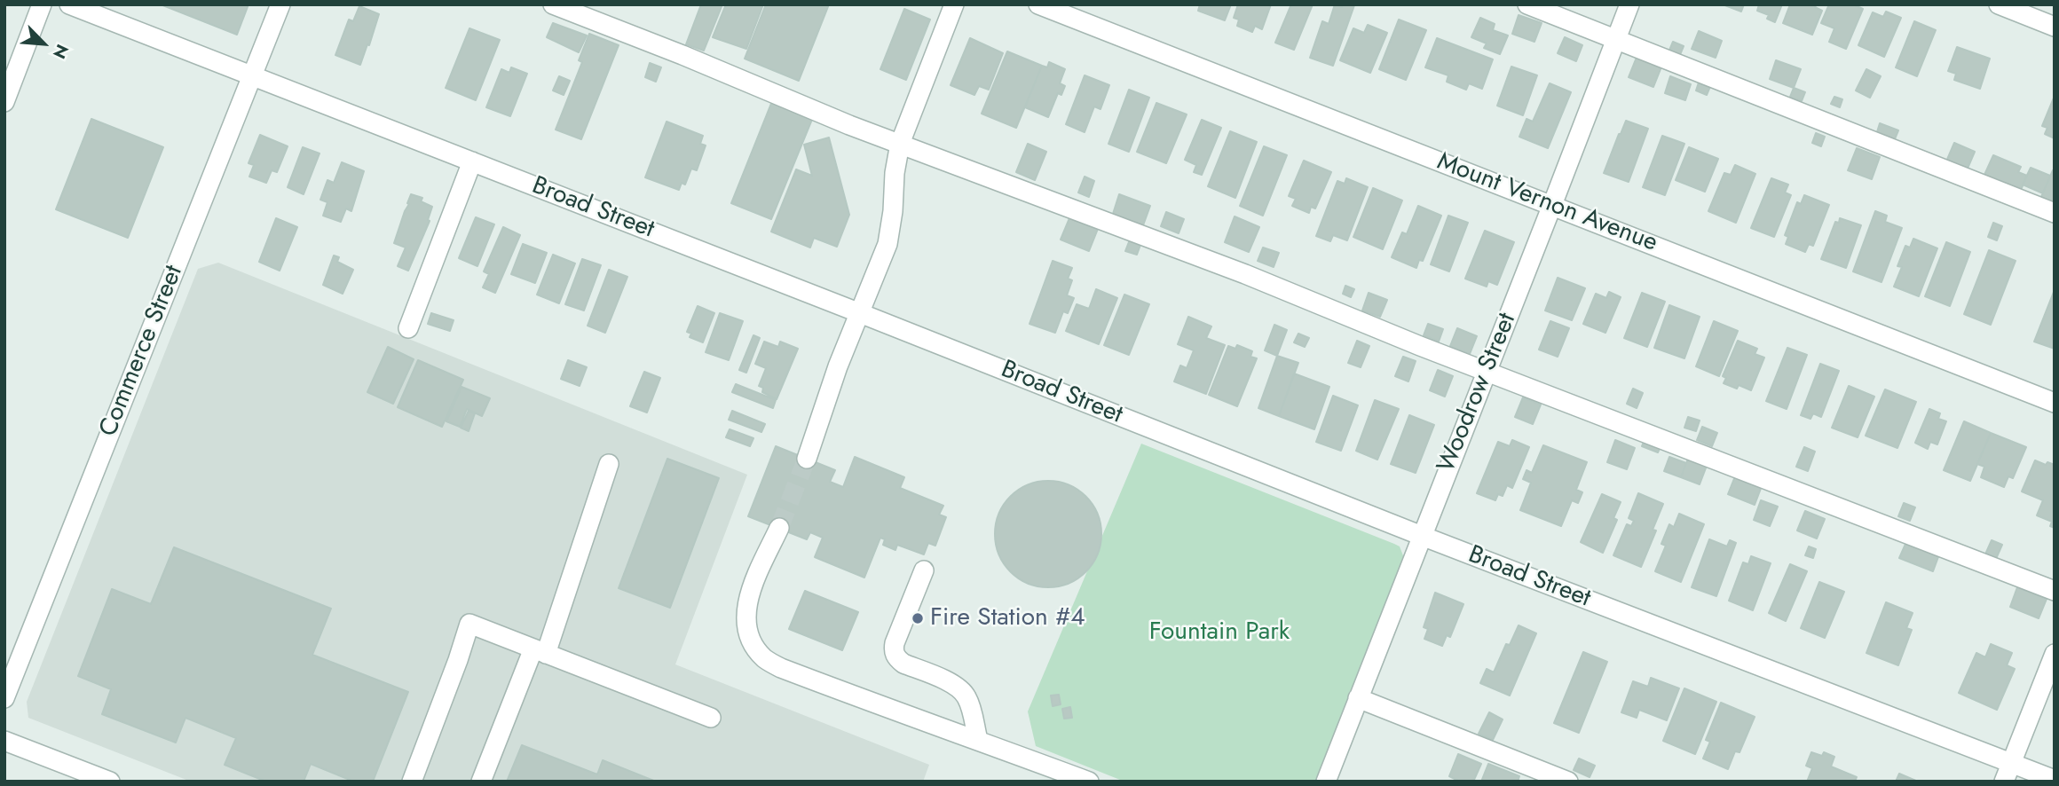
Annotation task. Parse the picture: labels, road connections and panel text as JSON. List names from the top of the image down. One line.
{"streets":{"street":["Mount Vernon Avenue","Broad Street","Commerce Street","Woodrow Street"]},"crossings":[["Mount Vernon Avenue","Woodrow Street"],["Broad Street","Commerce Street"],["Broad Street","Woodrow Street"]],"parks":["Fountain Park"],"places":["Fire Station #4"],"north":"bottom right"}
